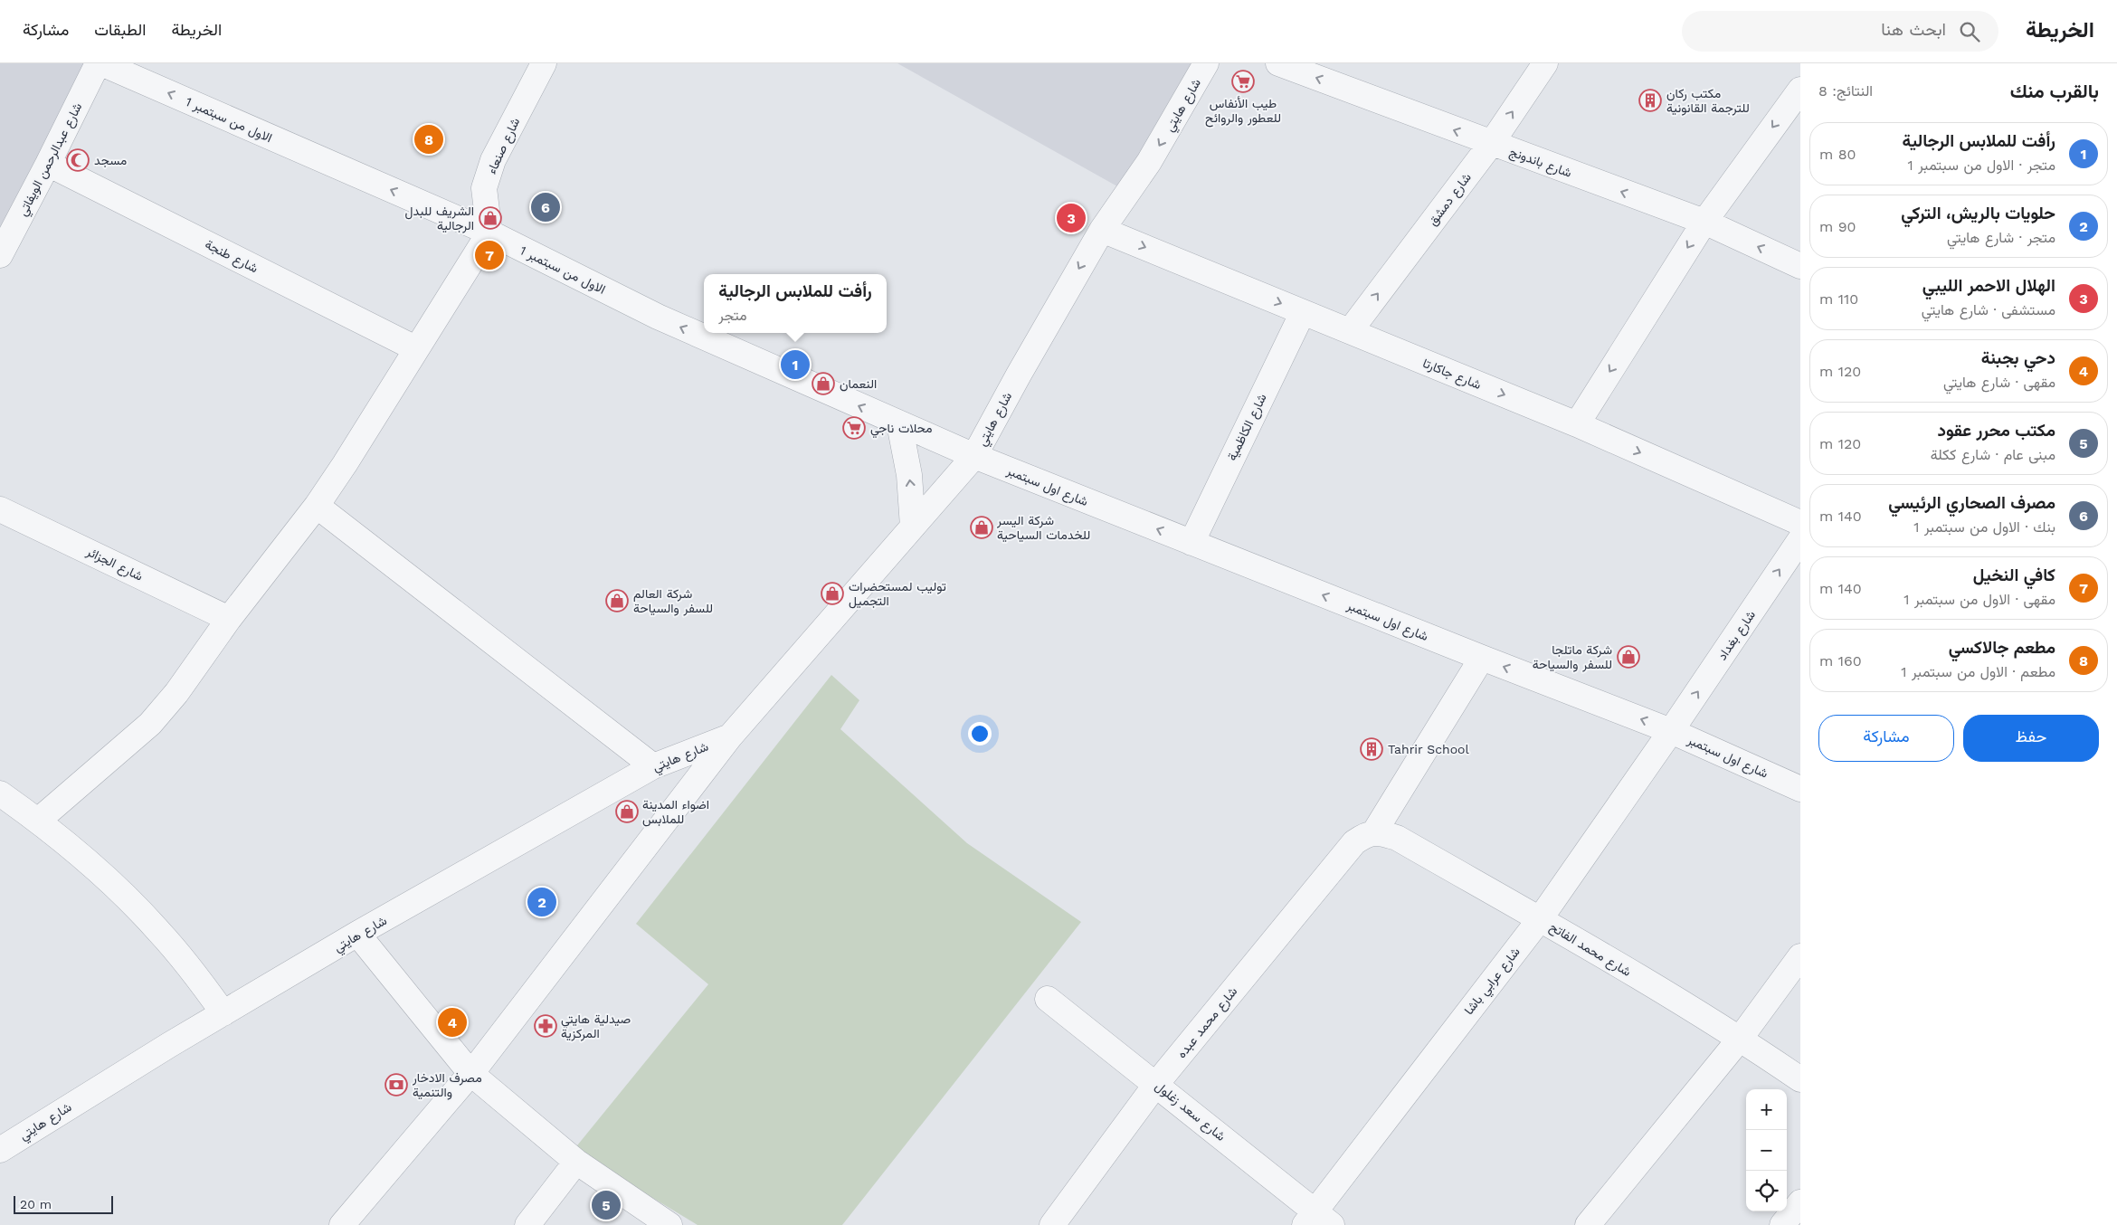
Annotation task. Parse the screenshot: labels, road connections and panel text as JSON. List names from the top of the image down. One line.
{"streets":{"street":["شارع هايتي","الاول من سبتمبر 1","شارع صنعاء","شارع عبدالرحمن الويفاتي","شارع باندونج","شارع دمشق","شارع طنجة","شارع جاكارتا","شارع الكاظمية","شارع اول سبتمبر","شارع الجزائر","شارع بغداد","شارع محمد الفاتح","شارع عرابي باشا","شارع محمد عبده","شارع سعد زغلول"]},"crossings":[["شارع هايتي","الاول من سبتمبر 1"],["شارع هايتي","شارع جاكارتا"],["شارع هايتي","شارع اول سبتمبر"],["الاول من سبتمبر 1","شارع صنعاء"],["الاول من سبتمبر 1","شارع اول سبتمبر"],["شارع عبدالرحمن الويفاتي","شارع طنجة"],["شارع باندونج","شارع دمشق"],["شارع دمشق","شارع جاكارتا"],["شارع جاكارتا","شارع الكاظمية"],["شارع الكاظمية","شارع اول سبتمبر"],["شارع اول سبتمبر","شارع بغداد"],["شارع اول سبتمبر","شارع عرابي باشا"],["شارع بغداد","شارع عرابي باشا"],["شارع محمد الفاتح","شارع عرابي باشا"],["شارع محمد الفاتح","شارع محمد عبده"],["شارع عرابي باشا","شارع سعد زغلول"],["شارع محمد عبده","شارع سعد زغلول"]],"one_way":["الاول من سبتمبر 1","شارع باندونج","شارع جاكارتا","شارع اول سبتمبر","شارع بغداد"],"places":{"supermarket":["طيب الأنفاس للعطور والروائح","محلات ناجي"],"building":["مكتب ركان للترجمة القانونية","Tahrir School"],"mosque":["مسجد"],"shop":["الشريف للبدل الرجالية","النعمان","شركة اليسر للخدمات السياحية","توليب لمستحضرات التجميل","شركة العالم للسفر والسياحة","شركة ماتلجا للسفر والسياحة","اضواء المدينة للملابس"],"pharmacy":["صيدلية هايتي المركزية"],"bank":["مصرف الادخار والتنمية"]},"scale_bar":"20 m","page":{"header":"الخريطة","search":"ابحث هنا","nav":["الخريطة","الطبقات","مشاركة"],"heading":["بالقرب منك","النتائج: 8"],"list":[{"mark":"1","name":"رأفت للملابس الرجالية","note":"متجر · الاول من سبتمبر 1","value":"80 m"},{"mark":"2","name":"حلويات بالريش، التركي","note":"متجر · شارع هايتي","value":"90 m"},{"mark":"3","name":"الهلال الاحمر الليبي","note":"مستشفى · شارع هايتي","value":"110 m"},{"mark":"4","name":"دحي بجبنة","note":"مقهى · شارع هايتي","value":"120 m"},{"mark":"5","name":"مكتب محرر عقود","note":"مبنى عام · شارع ككلة","value":"120 m"},{"mark":"6","name":"مصرف الصحاري الرئيسي","note":"بنك · الاول من سبتمبر 1","value":"140 m"},{"mark":"7","name":"كافي النخيل","note":"مقهى · الاول من سبتمبر 1","value":"140 m"},{"mark":"8","name":"مطعم جالاكسي","note":"مطعم · الاول من سبتمبر 1","value":"160 m"}],"pins":["8","6","3","7","1","2","4","5"],"popup":["رأفت للملابس الرجالية","متجر"],"buttons":["حفظ","مشاركة"],"map_buttons":["+","−"],"scale":"20 m"}}
